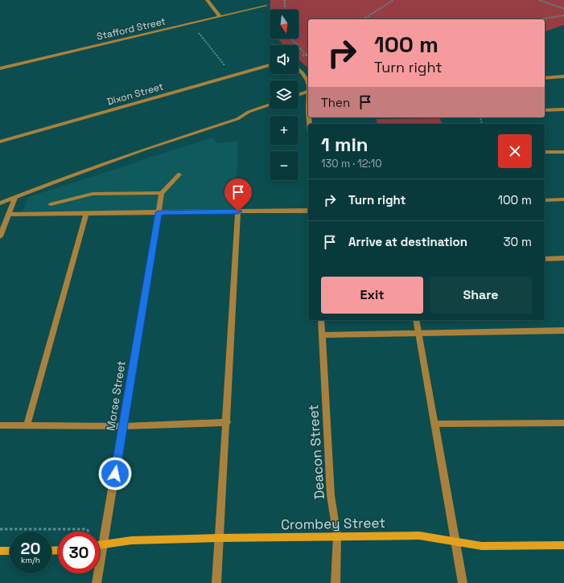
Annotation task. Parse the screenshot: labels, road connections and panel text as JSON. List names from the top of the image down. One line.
{"streets":{"street":["Stafford Street","Dixon Street","Morse Street","Deacon Street","Crombey Street"]},"crossings":[["Morse Street","Crombey Street"],["Deacon Street","Crombey Street"]],"north":"bottom","page":{"map_buttons":["+","−"],"turn":["100 m","Turn right"],"then":"Then","heading":["1 min","130 m · 12:10"],"list":[{"name":"Turn right","value":"100 m"},{"name":"Arrive at destination","value":"30 m"}],"buttons":["Exit","Share"],"speed":"20 km/h","limit":"30"}}
